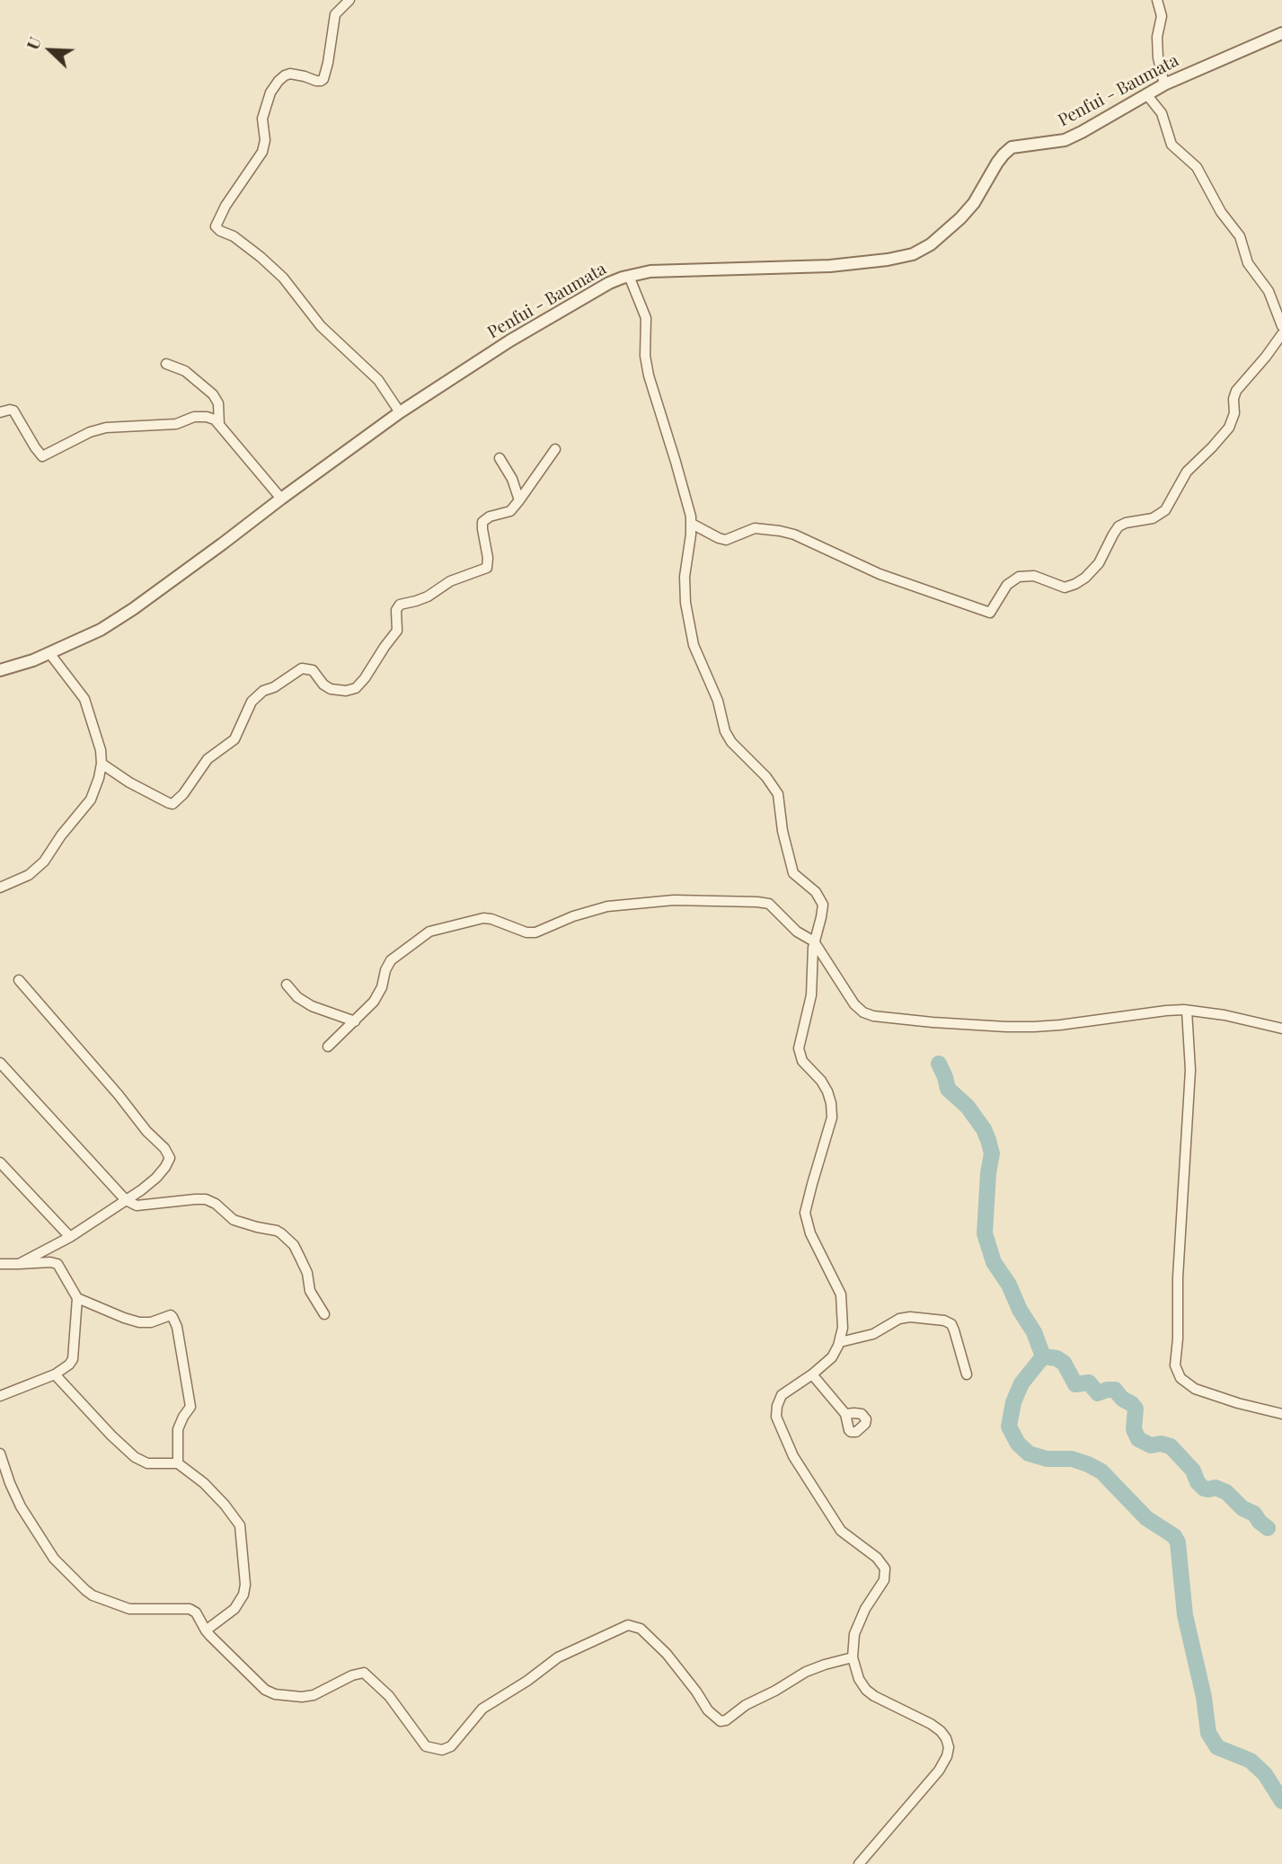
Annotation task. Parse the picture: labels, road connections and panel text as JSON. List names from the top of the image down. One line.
{"streets":{"street":["Penfui - Baumata"]},"north":"top left"}
